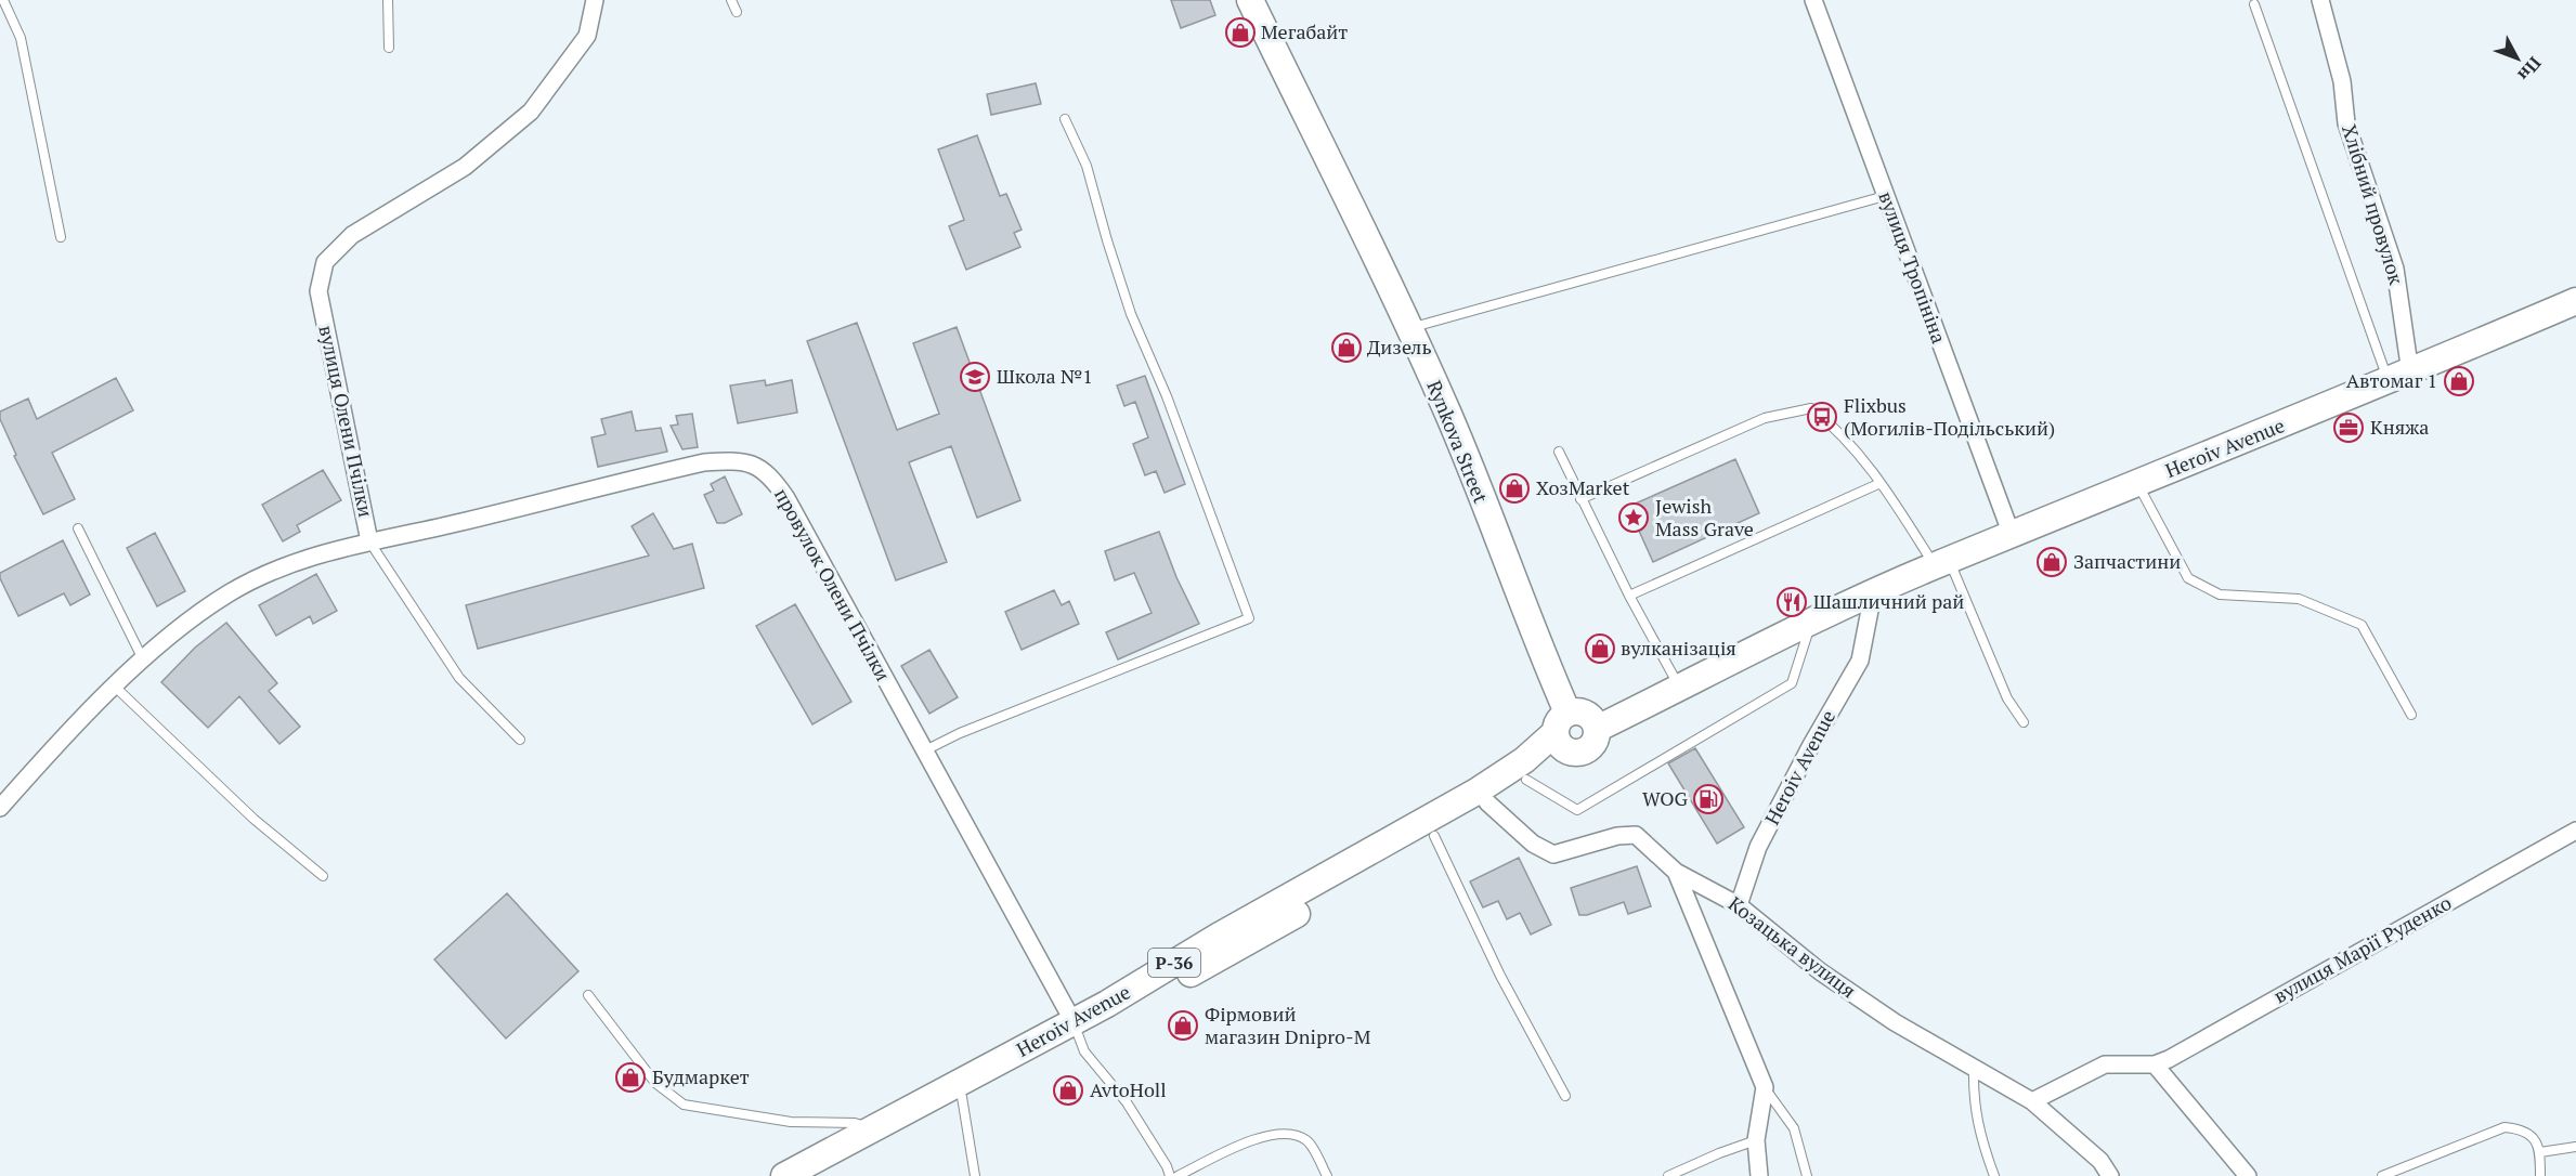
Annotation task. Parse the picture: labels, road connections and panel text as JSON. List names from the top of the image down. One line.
{"streets":{"main road":["Rynkova Street","Heroiv Avenue","Р-36"],"street":["Хлібний провулок","вулиця Тропініна","вулиця Олени Пчілки","провулок Олени Пчілки","Козацька вулиця","вулиця Марії Руденко"]},"crossings":[["Хлібний провулок","Heroiv Avenue"],["вулиця Тропініна","Heroiv Avenue"],["вулиця Олени Пчілки","провулок Олени Пчілки"],["Rynkova Street","Heroiv Avenue"],["Rynkova Street","Р-36"],["Heroiv Avenue","провулок Олени Пчілки"],["Heroiv Avenue","Козацька вулиця"],["Heroiv Avenue","Р-36"]],"places":{"shop":["Мегабайт","Дизель","Автомаг 1","ХозMarket","Запчастини","вулканізація","Фірмовий магазин Dnipro-M","Будмаркет","AvtoHoll"],"school or university":["Школа №1"],"bus stop":["Flixbus (Могилів-Подільський)"],"office":["Княжа"],"place":["Jewish Mass Grave"],"restaurant":["Шашличний рай"],"fuel station":["WOG"]},"north":"bottom right"}
